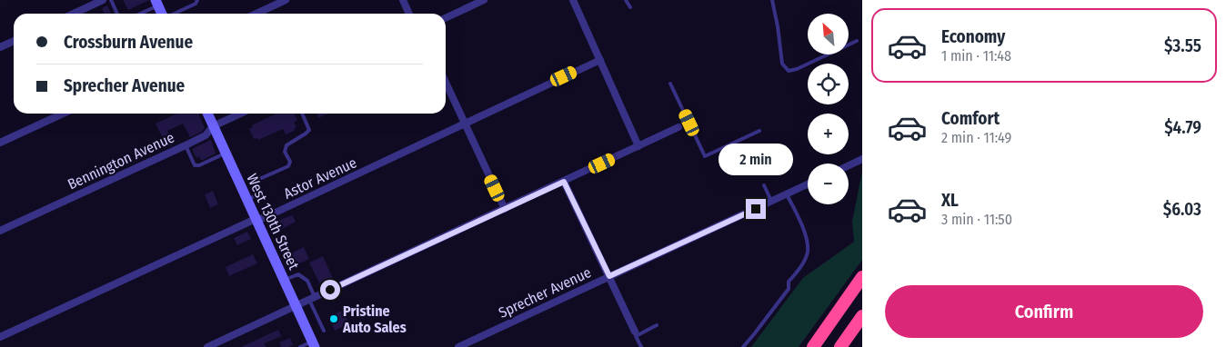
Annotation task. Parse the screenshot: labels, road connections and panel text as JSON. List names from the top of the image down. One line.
{"streets":{"main road":["West 130th Street"],"street":["Bennington Avenue","Astor Avenue","Sprecher Avenue"]},"crossings":[["Bennington Avenue","West 130th Street"],["Astor Avenue","West 130th Street"]],"places":["Pristine Auto Sales"],"north":"top left","page":{"list":[{"name":"Economy","note":"1 min · 11:48","value":"$3.55"},{"name":"Comfort","note":"2 min · 11:49","value":"$4.79"},{"name":"XL","note":"3 min · 11:50","value":"$6.03"}],"map_buttons":["+","−"],"banner":["Crossburn Avenue","Sprecher Avenue"],"bubble":"2 min","buttons":"Confirm"}}
